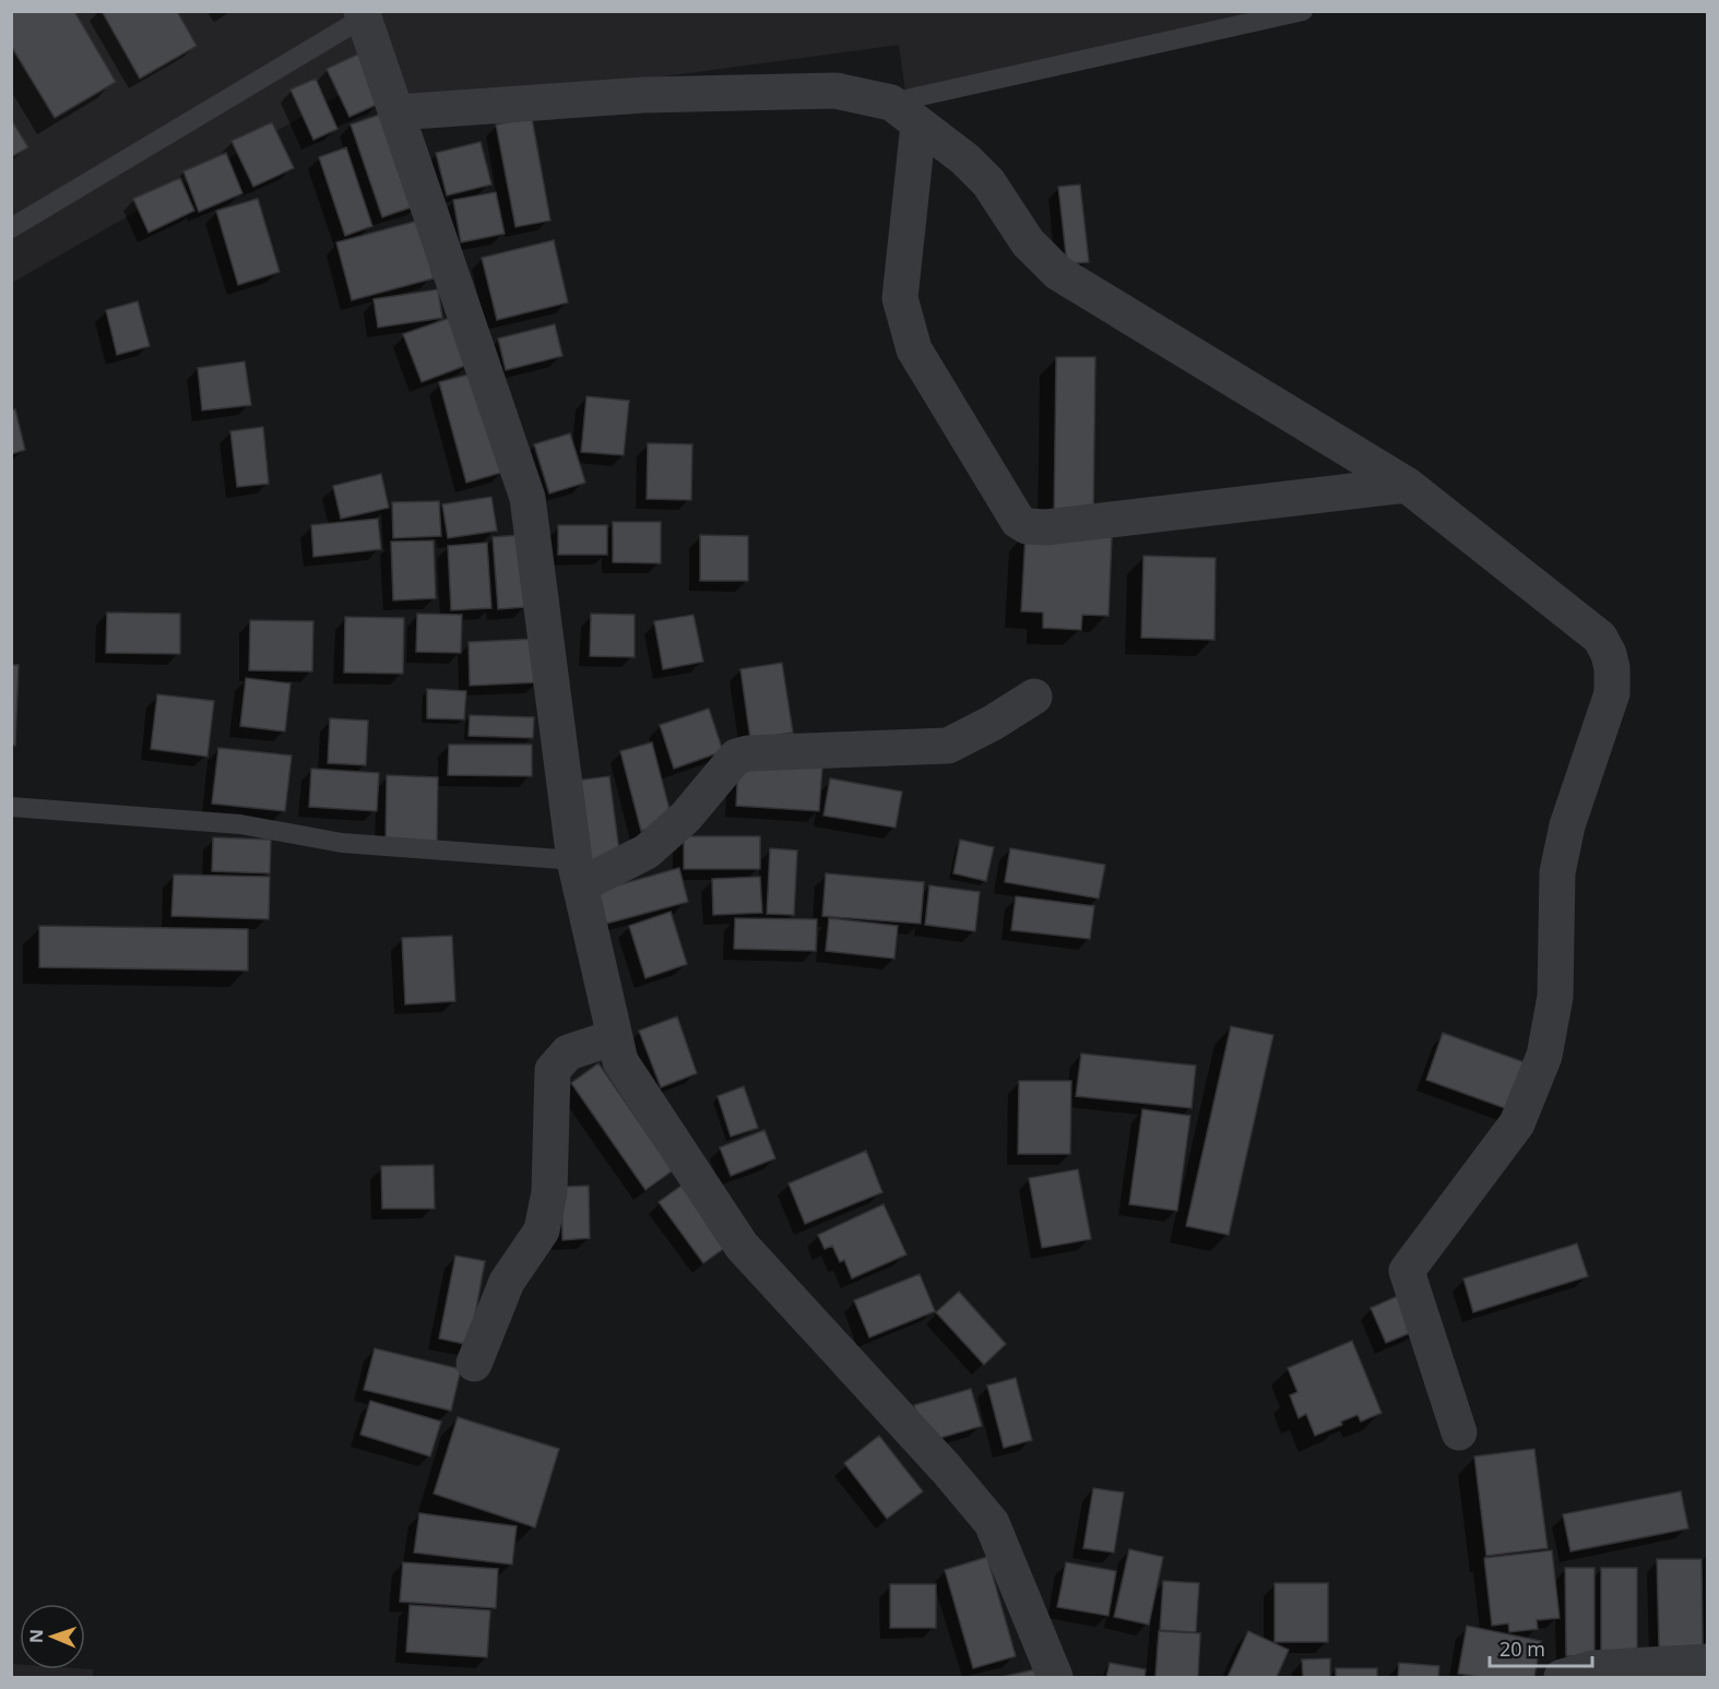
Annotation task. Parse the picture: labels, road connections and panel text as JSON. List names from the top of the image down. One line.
{"scale_bar":"20 m","north":"left"}
